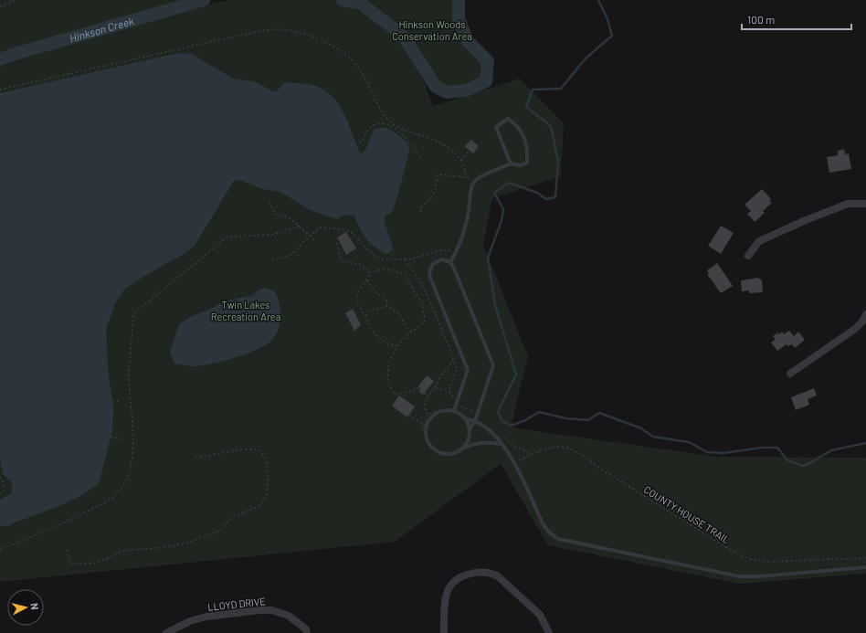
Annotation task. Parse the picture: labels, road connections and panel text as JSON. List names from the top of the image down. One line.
{"streets":{"street":["LLOYD DRIVE"],"path":["COUNTY HOUSE TRAIL"]},"water":["Hinkson Creek"],"parks":["Hinkson Woods Conservation Area","Twin Lakes Recreation Area"],"scale_bar":"100 m","north":"right"}
